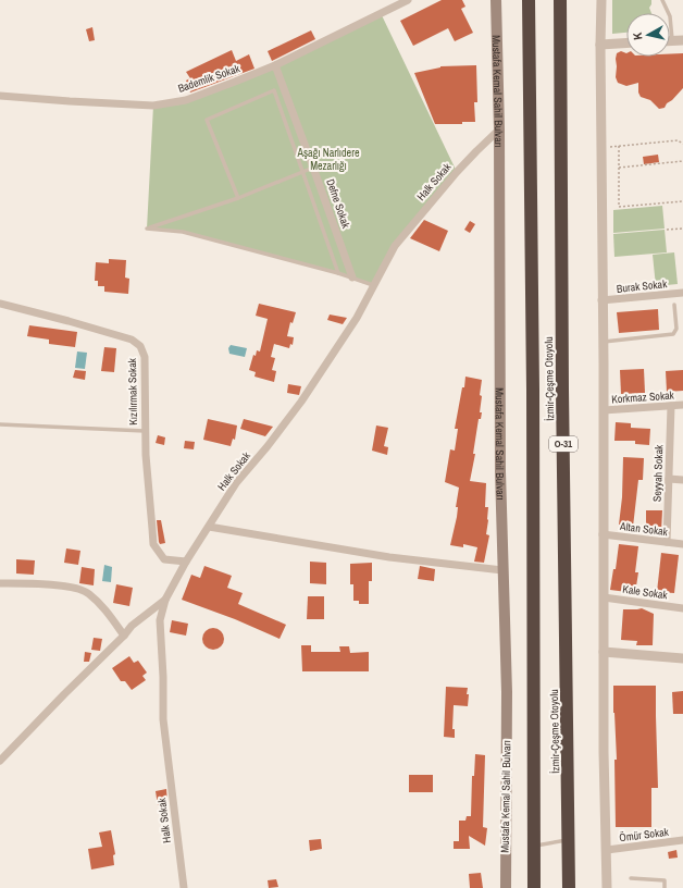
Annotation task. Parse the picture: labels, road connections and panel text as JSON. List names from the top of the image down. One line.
{"streets":{"highway":["İzmir-Çeşme Otoyolu","O-31"],"main road":["Mustafa Kemal Sahil Bulvarı"],"street":["Bademlik Sokak","Halk Sokak","Defne Sokak","Burak Sokak","Kızılırmak Sokak","Korkmaz Sokak","Seyyah Sokak","Altan Sokak","Kale Sokak","Ömür Sokak"]},"crossings":[["Bademlik Sokak","Defne Sokak"],["Mustafa Kemal Sahil Bulvarı","Halk Sokak"],["Halk Sokak","Kızılırmak Sokak"],["Korkmaz Sokak","Seyyah Sokak"],["Seyyah Sokak","Altan Sokak"]],"parks":["Aşağı Narlıdere Mezarlığı"],"north":"left"}
